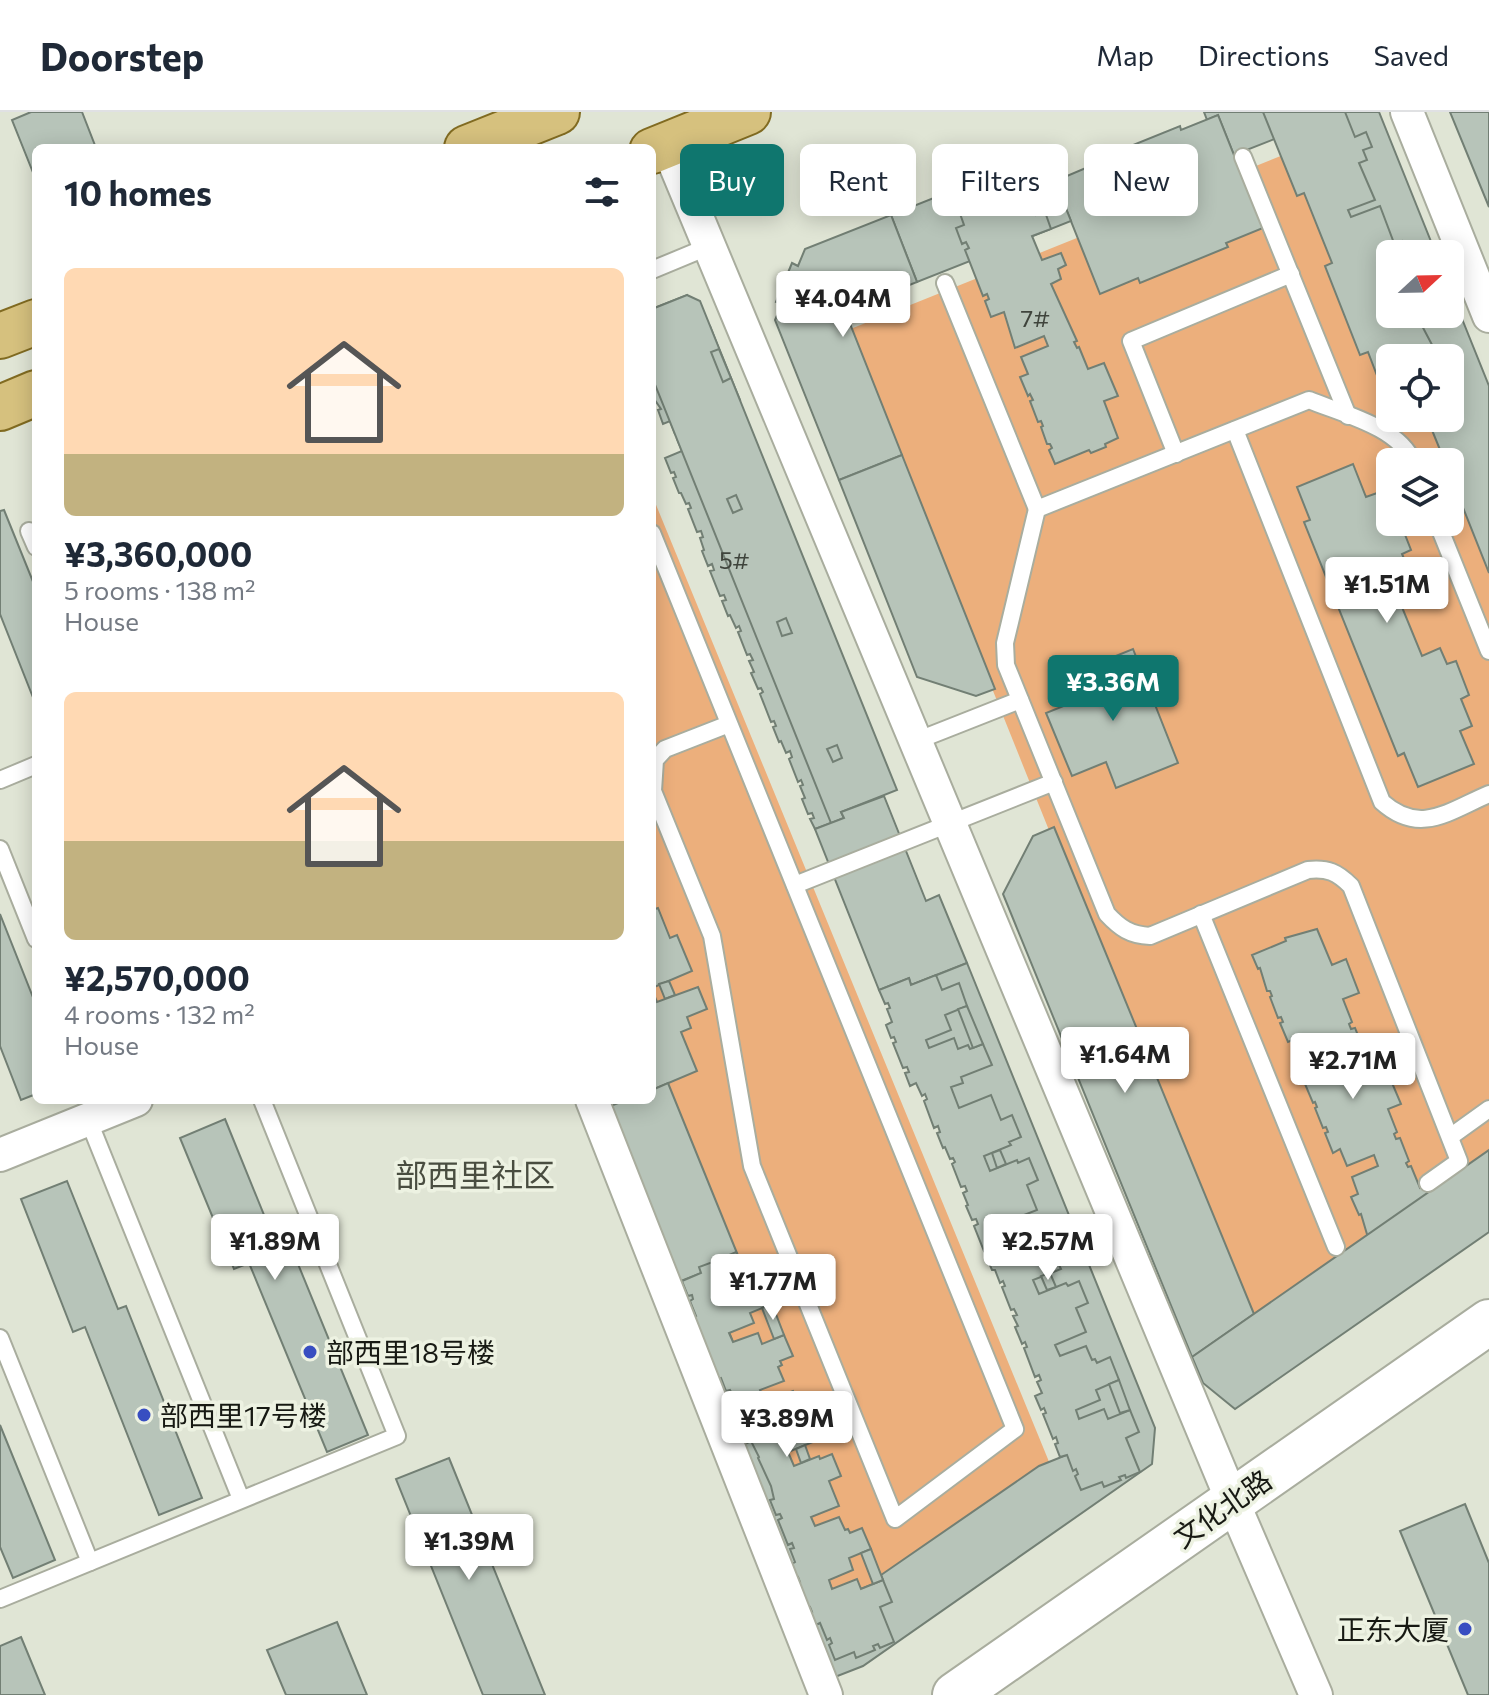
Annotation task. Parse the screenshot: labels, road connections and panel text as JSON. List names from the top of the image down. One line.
{"streets":{"street":["文化北路"]},"districts":["部西里社区"],"places":["部西里18号楼","部西里17号楼","正东大厦"],"house_numbers":["7#","5#"],"north":"right","page":{"header":"Doorstep","nav":["Map","Directions","Saved"],"chip":["Buy","Rent","Filters","New"],"heading":"10 homes","list":[{"name":"¥3,360,000","note":"5 rooms · 138 m² · House"},{"name":"¥2,570,000","note":"4 rooms · 132 m² · House"}],"price":["¥4.04M","¥1.51M","¥3.36M","¥1.64M","¥2.71M","¥1.89M","¥2.57M","¥1.77M","¥3.89M","¥1.39M"]}}
